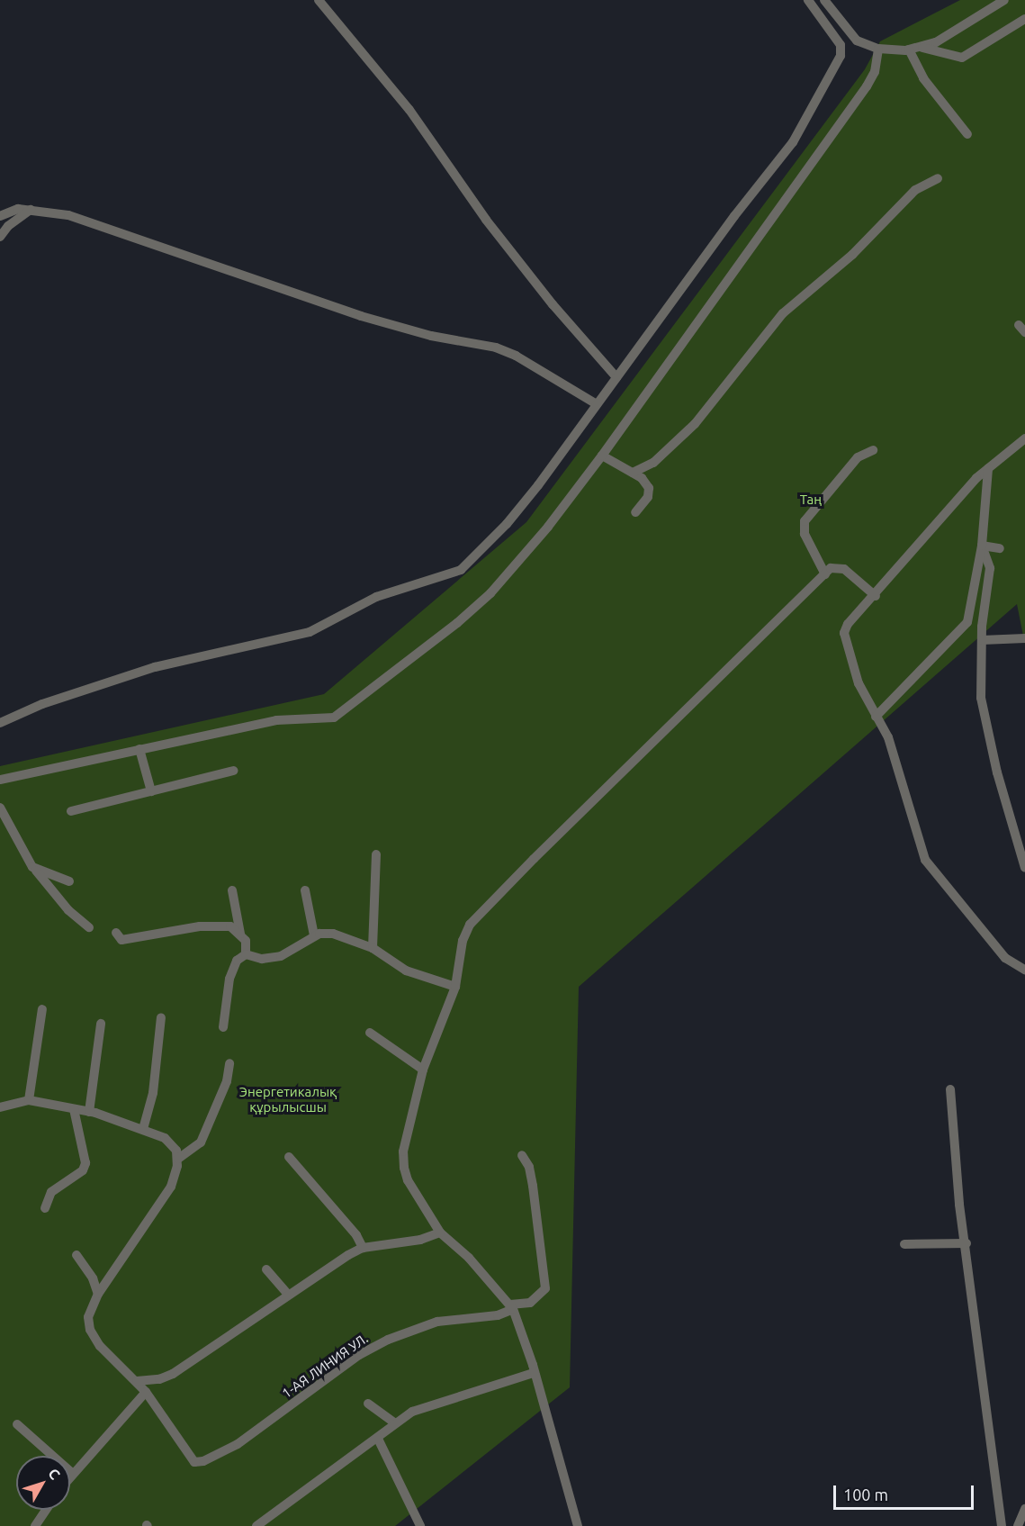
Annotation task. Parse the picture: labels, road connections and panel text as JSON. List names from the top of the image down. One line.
{"streets":{"street":["1-АЯ ЛИНИЯ УЛ."]},"parks":["Таң","Энергетикалық құрылысшы"],"scale_bar":"100 m","north":"top right"}
